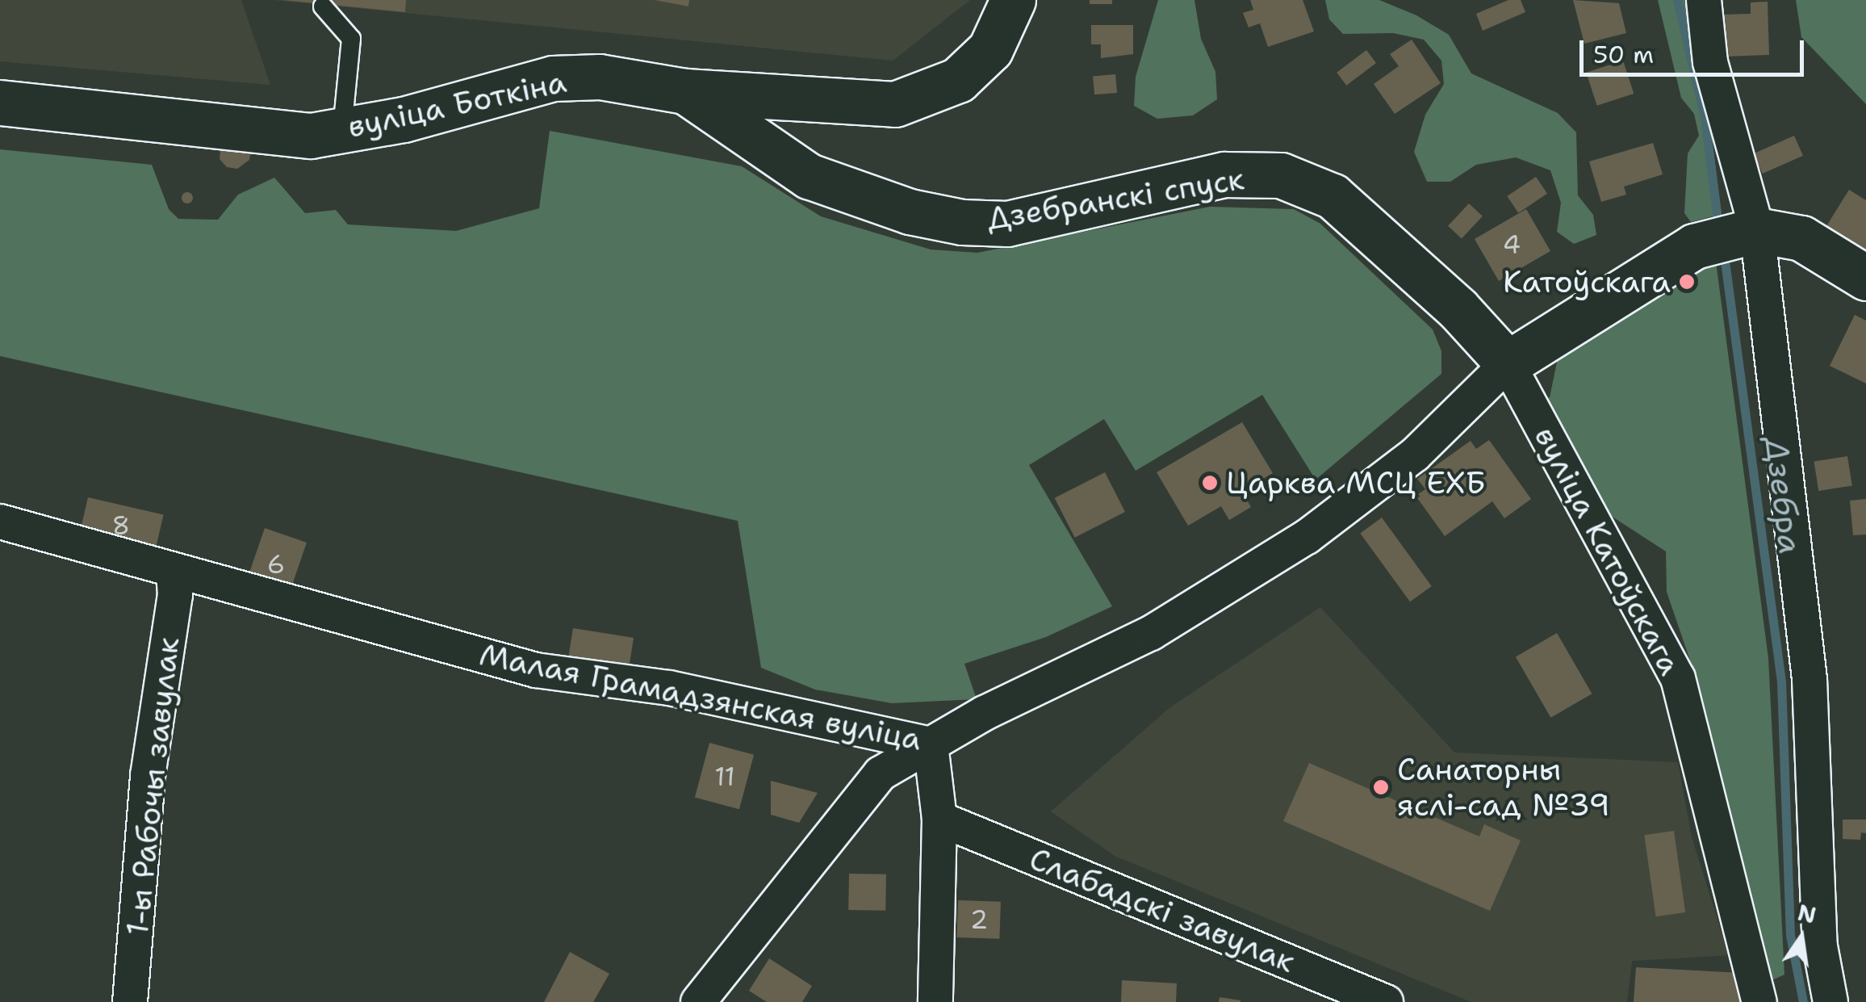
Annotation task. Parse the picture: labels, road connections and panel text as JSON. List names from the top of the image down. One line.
{"streets":{"street":["вуліца Боткіна","Дзебранскі спуск","вуліца Катоўскага","Малая Грамадзянская вуліца","1-ы Рабочы завулак","Слабадскі завулак"]},"crossings":[["вуліца Боткіна","Дзебранскі спуск"],["Дзебранскі спуск","вуліца Катоўскага"],["Дзебранскі спуск","Малая Грамадзянская вуліца"],["вуліца Катоўскага","Малая Грамадзянская вуліца"],["Малая Грамадзянская вуліца","1-ы Рабочы завулак"]],"water":["Дзебра"],"places":["Катоўскага","Царква МСЦ ЕХБ","Санаторны яслі-сад №39"],"house_numbers":["4","8","6","11","2"],"scale_bar":"50 m","north":"top"}
